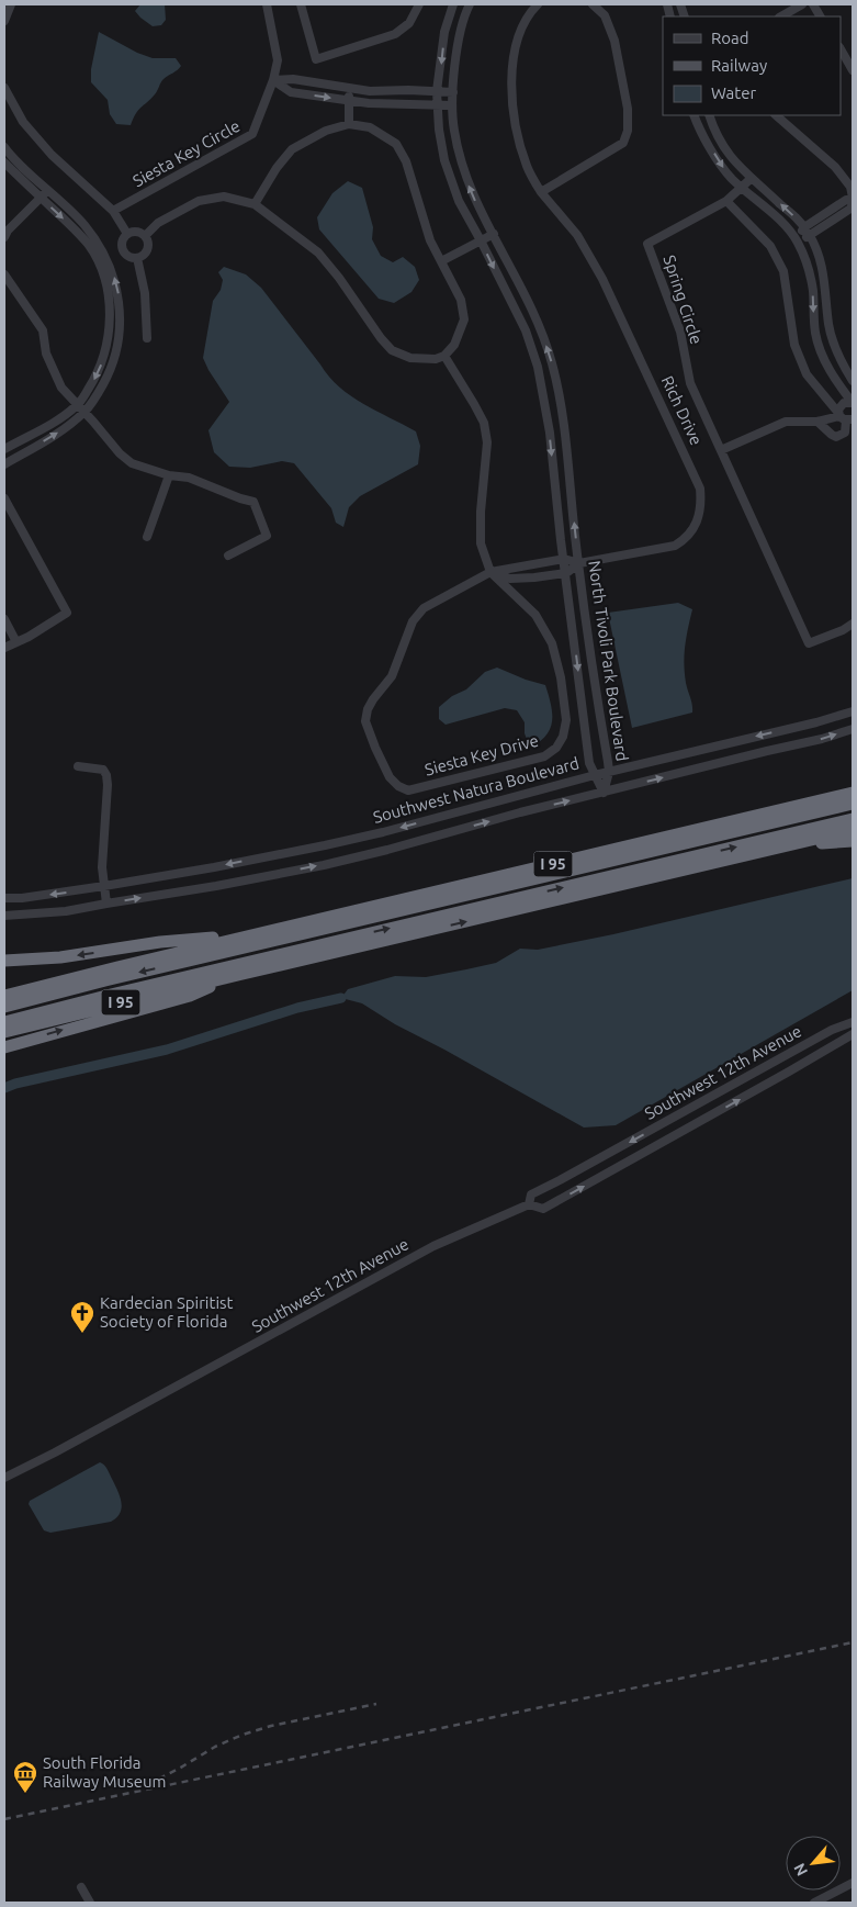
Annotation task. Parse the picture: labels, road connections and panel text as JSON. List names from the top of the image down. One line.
{"streets":{"highway":["I 95"],"street":["Siesta Key Circle","Spring Circle","Rich Drive","North Tivoli Park Boulevard","Siesta Key Drive","Southwest Natura Boulevard","Southwest 12th Avenue"]},"crossings":[["Rich Drive","North Tivoli Park Boulevard"],["North Tivoli Park Boulevard","Southwest Natura Boulevard"]],"places":{"church":["Kardecian Spiritist Society of Florida"],"museum":["South Florida Railway Museum"]},"legend":["Road","Railway","Water"],"north":"bottom left"}
